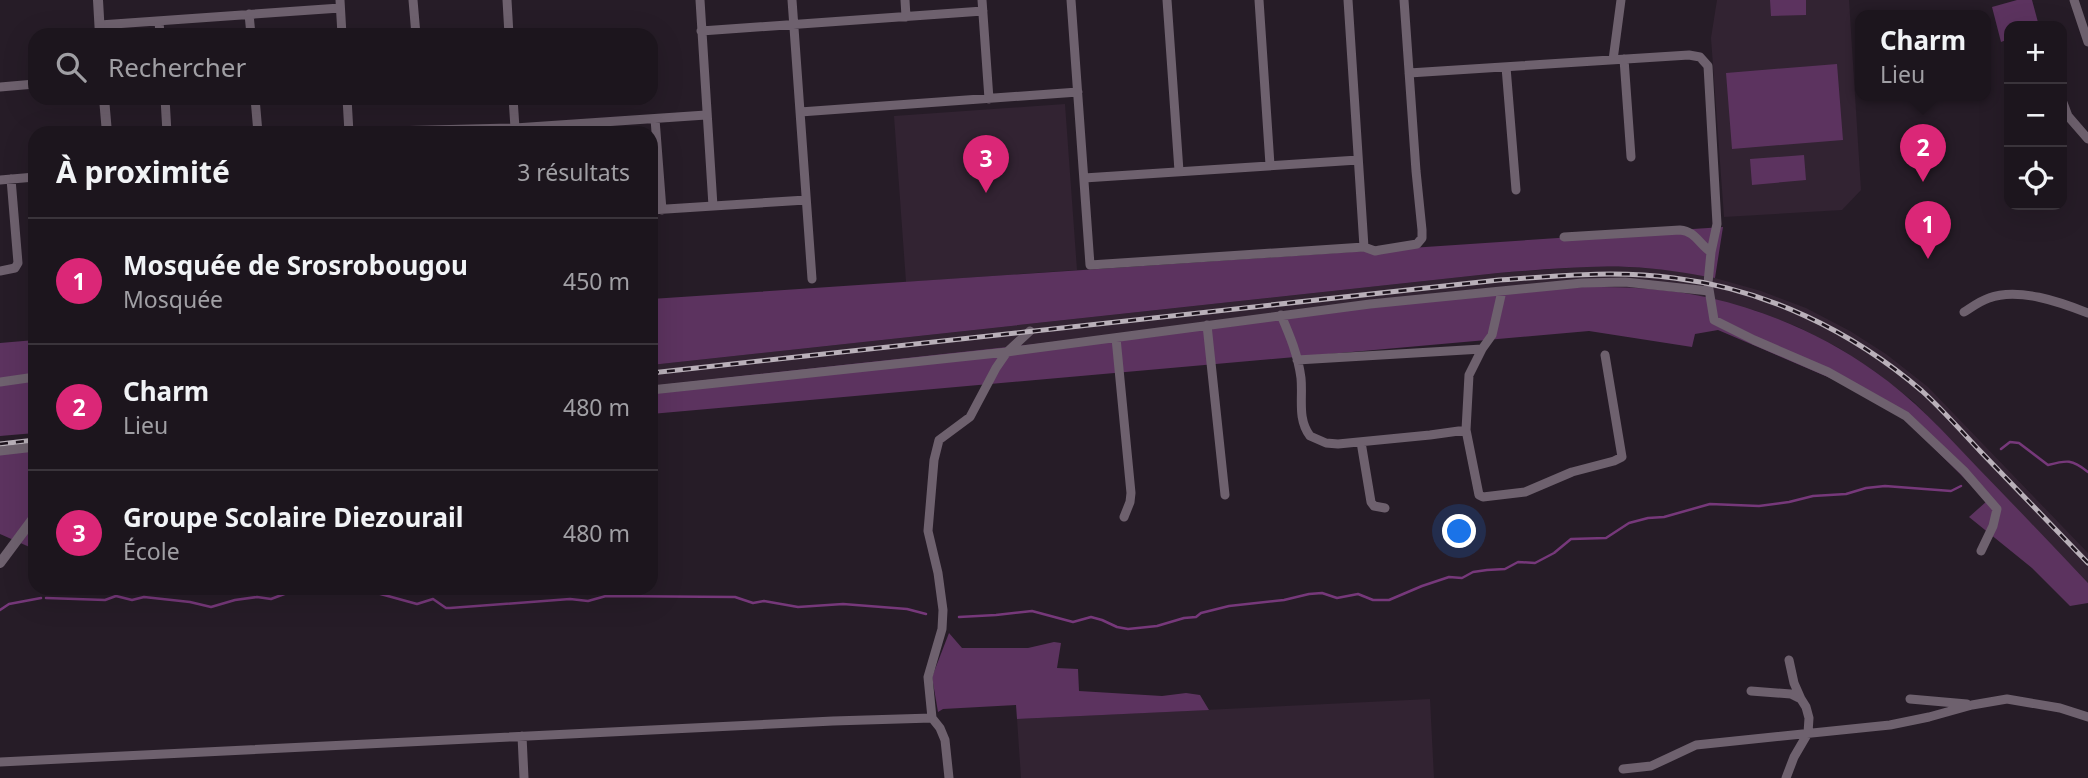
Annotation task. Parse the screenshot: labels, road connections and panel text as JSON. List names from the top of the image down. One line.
{"page":{"popup":["Charm","Lieu"],"map_buttons":["+","−"],"search":"Rechercher","pins":["2","3","1"],"heading":["À proximité","3 résultats"],"list":[{"mark":"1","name":"Mosquée de Srosrobougou","note":"Mosquée","value":"450 m"},{"mark":"2","name":"Charm","note":"Lieu","value":"480 m"},{"mark":"3","name":"Groupe Scolaire Diezourail","note":"École","value":"480 m"}]}}
